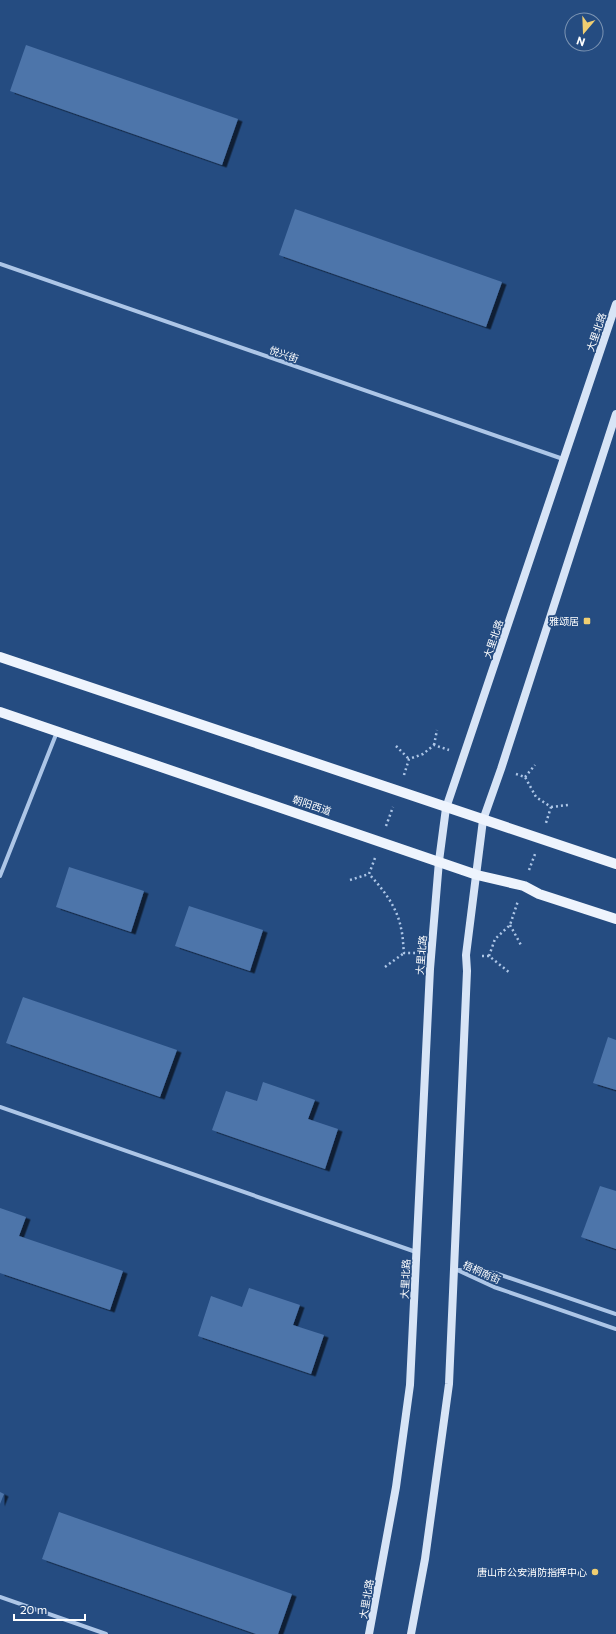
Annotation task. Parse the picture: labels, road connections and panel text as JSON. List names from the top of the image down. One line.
{"streets":{"main road":["大里北路","朝阳西道"],"street":["悦兴街","梧桐南街"]},"crossings":[["大里北路","悦兴街"],["大里北路","朝阳西道"]],"places":{"transit":["雅颂居"],"other":["唐山市公安消防指挥中心"]},"scale_bar":"20 m","north":"bottom"}
